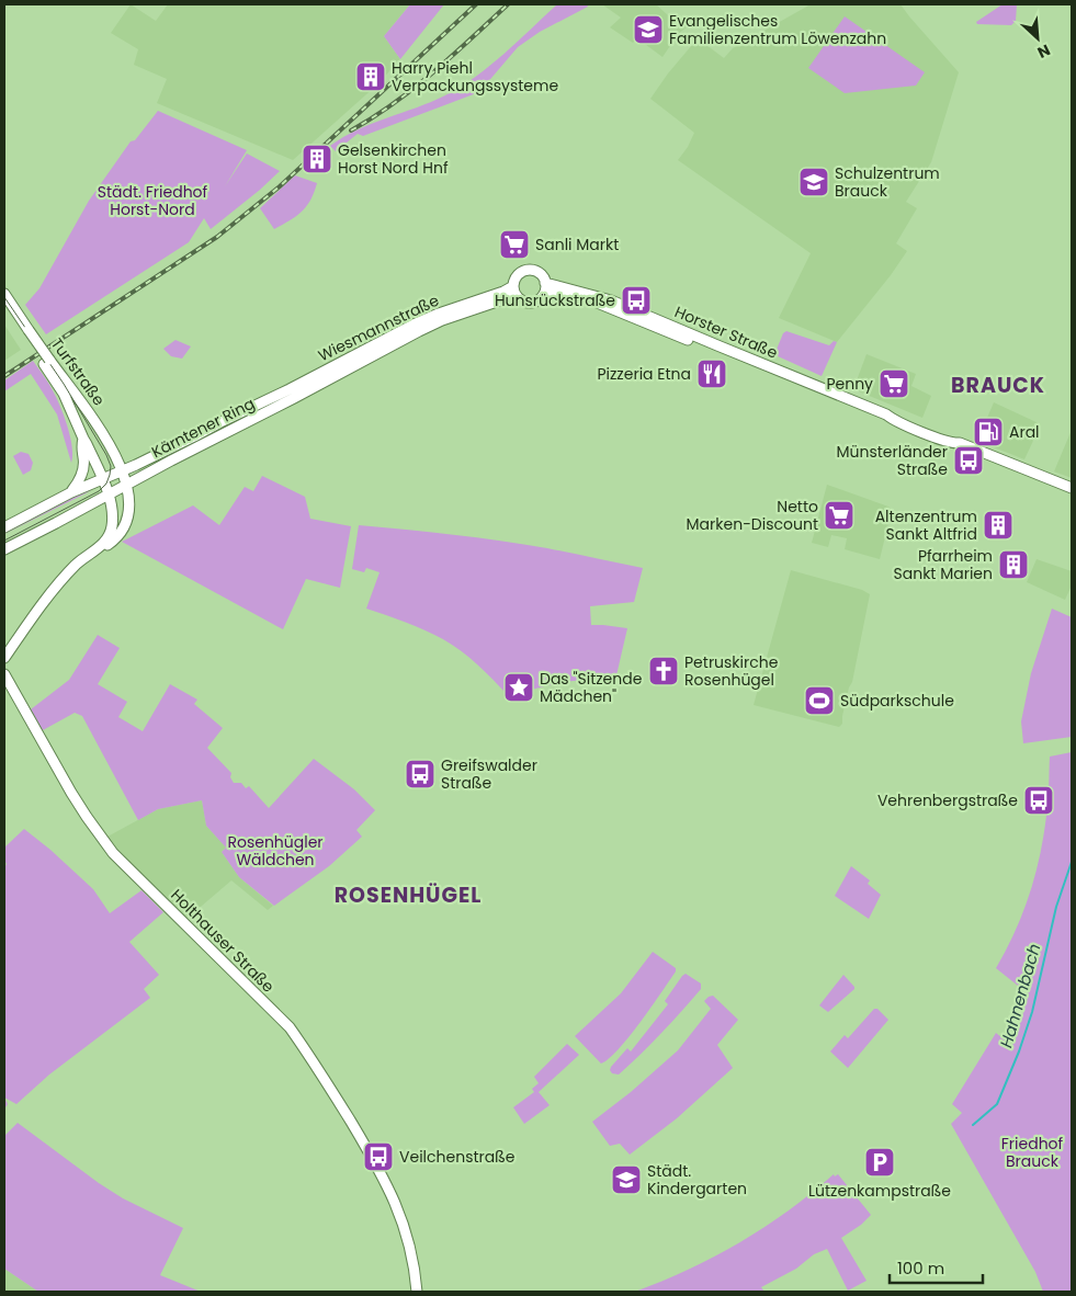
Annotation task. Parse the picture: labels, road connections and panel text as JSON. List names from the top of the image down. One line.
{"streets":{"main road":["Wiesmannstraße","Horster Straße","Turfstraße","Kärntener Ring","Holthauser Straße"]},"crossings":[["Wiesmannstraße","Horster Straße"],["Wiesmannstraße","Kärntener Ring"],["Turfstraße","Kärntener Ring"]],"districts":["BRAUCK","ROSENHÜGEL"],"water":["Hahnenbach"],"parks":["Städt. Friedhof Horst-Nord","Rosenhügler Wäldchen","Friedhof Brauck"],"places":{"school or university":["Evangelisches Familienzentrum Löwenzahn","Schulzentrum Brauck","Städt. Kindergarten"],"building":["Harry Piehl Verpackungssysteme","Gelsenkirchen Horst Nord Hnf","Altenzentrum Sankt Altfrid","Pfarrheim Sankt Marien"],"supermarket":["Sanli Markt","Penny","Netto Marken-Discount"],"bus stop":["Hunsrückstraße","Münsterländer Straße","Greifswalder Straße","Vehrenbergstraße","Veilchenstraße"],"restaurant":["Pizzeria Etna"],"fuel station":["Aral"],"church":["Petruskirche Rosenhügel"],"place":["Das \"Sitzende Mädchen\""],"sports":["Südparkschule"],"parking":["Lützenkampstraße"]},"scale_bar":"100 m","north":"bottom right"}
